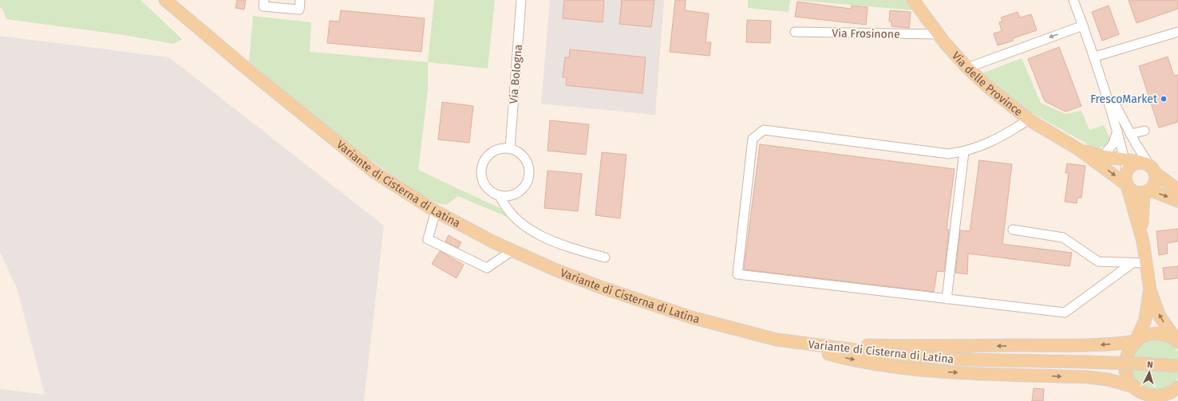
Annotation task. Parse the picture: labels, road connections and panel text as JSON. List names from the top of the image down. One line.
{"streets":{"main road":["Via delle Province","Variante di Cisterna di Latina"],"street":["Via Frosinone","Via Bologna"]},"crossings":[["Via Frosinone","Via delle Province"]],"places":["FrescoMarket"],"north":"top"}
